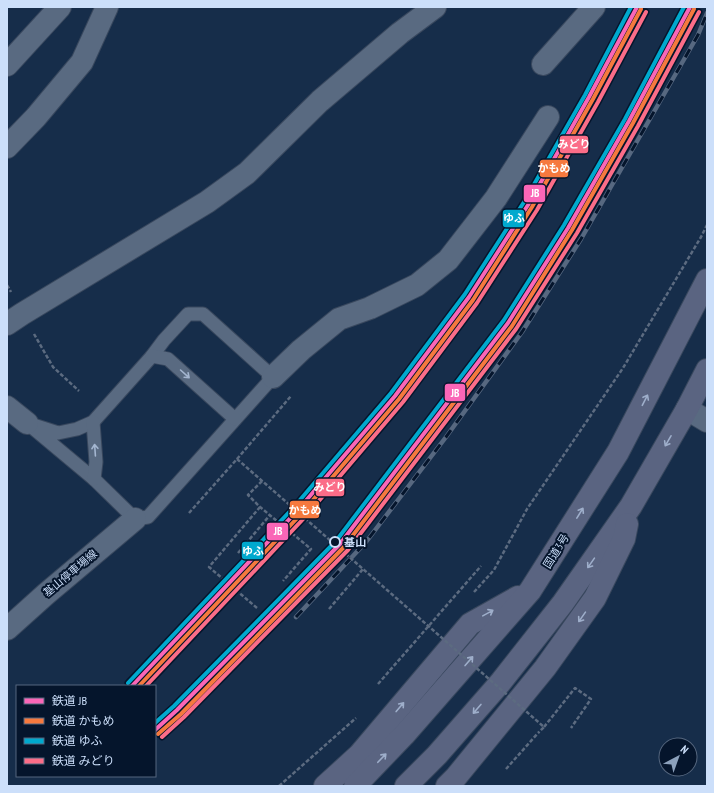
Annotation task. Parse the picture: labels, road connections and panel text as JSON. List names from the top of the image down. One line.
{"streets":{"highway":["国道3号"],"street":["基山停車場線"]},"places":["基山"],"lines":["rail line JB","rail line ゆふ","rail line かもめ","rail line みどり"],"legend":["鉄道 JB","鉄道 かもめ","鉄道 ゆふ","鉄道 みどり"],"north":"top right"}
